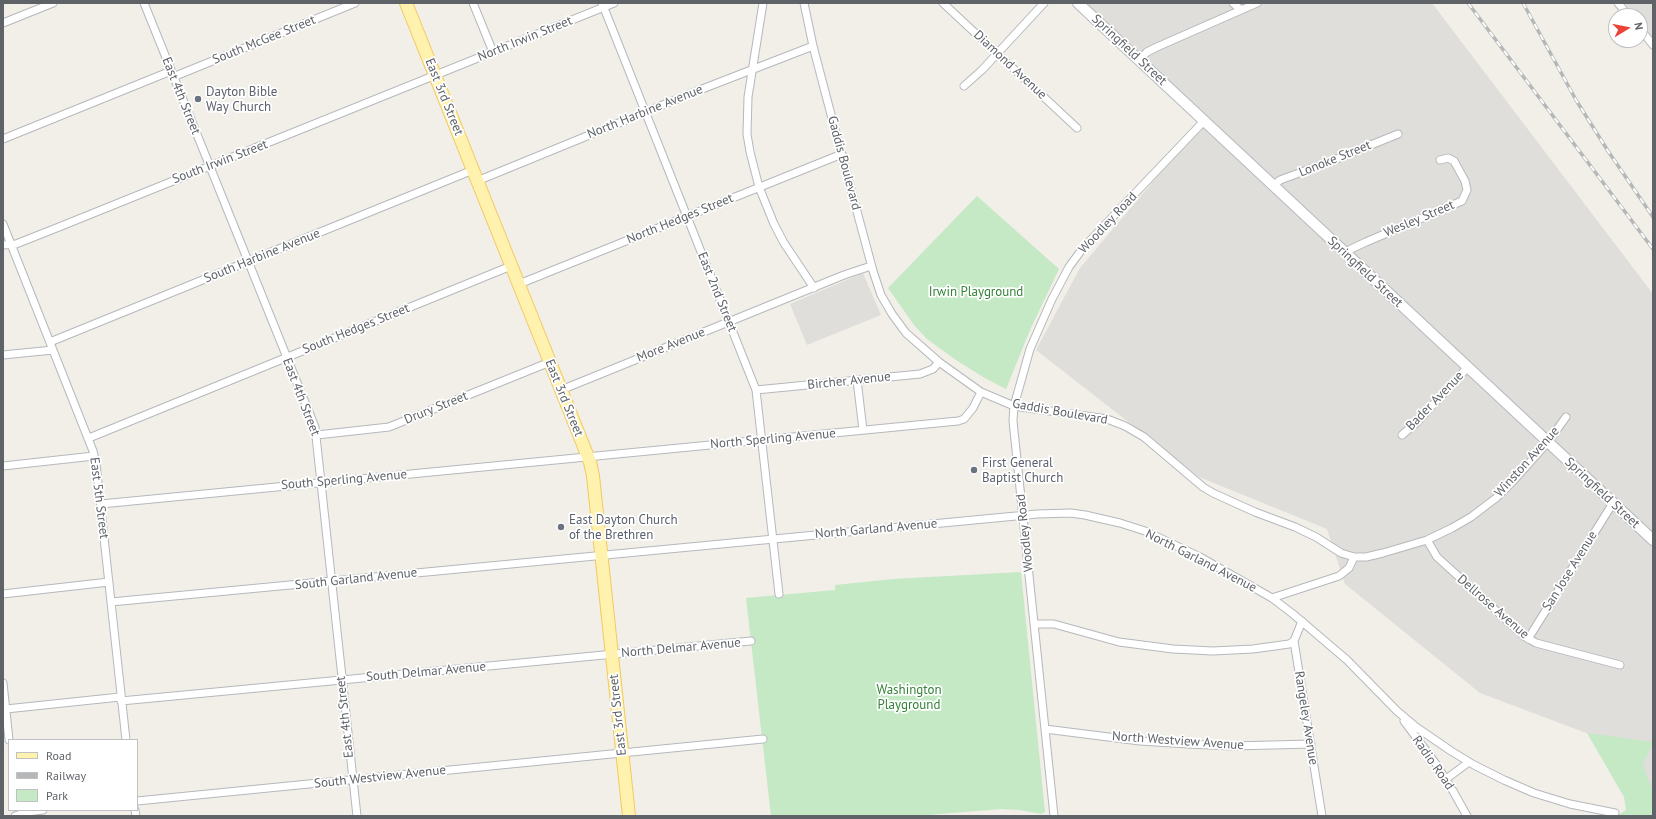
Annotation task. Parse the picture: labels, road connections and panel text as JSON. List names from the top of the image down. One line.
{"streets":{"main road":["Springfield Street","East 3rd Street"],"street":["North Irwin Street","South McGee Street","Diamond Avenue","East 4th Street","North Harbine Avenue","Lonoke Street","South Irwin Street","Gaddis Boulevard","North Hedges Street","Wesley Street","Woodley Road","South Harbine Avenue","East 2nd Street","South Hedges Street","More Avenue","Bircher Avenue","Bader Avenue","Drury Street","North Sperling Avenue","Winston Avenue","South Sperling Avenue","East 5th Street","North Garland Avenue","San Jose Avenue","South Garland Avenue","Dellrose Avenue","North Delmar Avenue","South Delmar Avenue","Rangeley Avenue","North Westview Avenue","Radio Road","South Westview Avenue"]},"crossings":[["North Irwin Street","East 3rd Street"],["North Irwin Street","South Irwin Street"],["North Irwin Street","East 2nd Street"],["South McGee Street","East 4th Street"],["Springfield Street","Lonoke Street"],["Springfield Street","Wesley Street"],["Springfield Street","Woodley Road"],["Springfield Street","Bader Avenue"],["Springfield Street","Winston Avenue"],["Springfield Street","San Jose Avenue"],["East 4th Street","South Irwin Street"],["East 4th Street","South Harbine Avenue"],["East 4th Street","South Hedges Street"],["East 4th Street","Drury Street"],["East 4th Street","South Sperling Avenue"],["East 4th Street","South Garland Avenue"],["East 4th Street","South Delmar Avenue"],["East 4th Street","South Westview Avenue"],["East 3rd Street","North Harbine Avenue"],["East 3rd Street","South Irwin Street"],["East 3rd Street","North Hedges Street"],["East 3rd Street","South Harbine Avenue"],["East 3rd Street","South Hedges Street"],["East 3rd Street","More Avenue"],["East 3rd Street","Drury Street"],["East 3rd Street","North Sperling Avenue"],["East 3rd Street","South Sperling Avenue"],["East 3rd Street","North Garland Avenue"],["East 3rd Street","South Garland Avenue"],["East 3rd Street","North Delmar Avenue"],["East 3rd Street","South Delmar Avenue"],["East 3rd Street","South Westview Avenue"],["North Harbine Avenue","Gaddis Boulevard"],["North Harbine Avenue","South Harbine Avenue"],["North Harbine Avenue","East 2nd Street"],["South Irwin Street","East 5th Street"],["Gaddis Boulevard","North Hedges Street"],["Gaddis Boulevard","Woodley Road"],["Gaddis Boulevard","More Avenue"],["Gaddis Boulevard","Bircher Avenue"],["Gaddis Boulevard","North Sperling Avenue"],["Gaddis Boulevard","Winston Avenue"],["North Hedges Street","East 2nd Street"],["Woodley Road","North Garland Avenue"],["Woodley Road","North Westview Avenue"],["South Harbine Avenue","East 5th Street"],["East 2nd Street","More Avenue"],["East 2nd Street","Bircher Avenue"],["East 2nd Street","North Sperling Avenue"],["East 2nd Street","North Garland Avenue"],["South Hedges Street","East 5th Street"],["North Sperling Avenue","South Sperling Avenue"],["Winston Avenue","Dellrose Avenue"],["South Sperling Avenue","East 5th Street"],["East 5th Street","South Garland Avenue"],["East 5th Street","South Delmar Avenue"],["North Garland Avenue","South Garland Avenue"],["North Garland Avenue","Radio Road"],["San Jose Avenue","Dellrose Avenue"],["North Delmar Avenue","South Delmar Avenue"],["Rangeley Avenue","North Westview Avenue"]],"parks":["Irwin Playground","Washington Playground"],"places":["Dayton Bible Way Church","First General Baptist Church","East Dayton Church of the Brethren"],"legend":["Road","Railway","Park"],"north":"right"}
